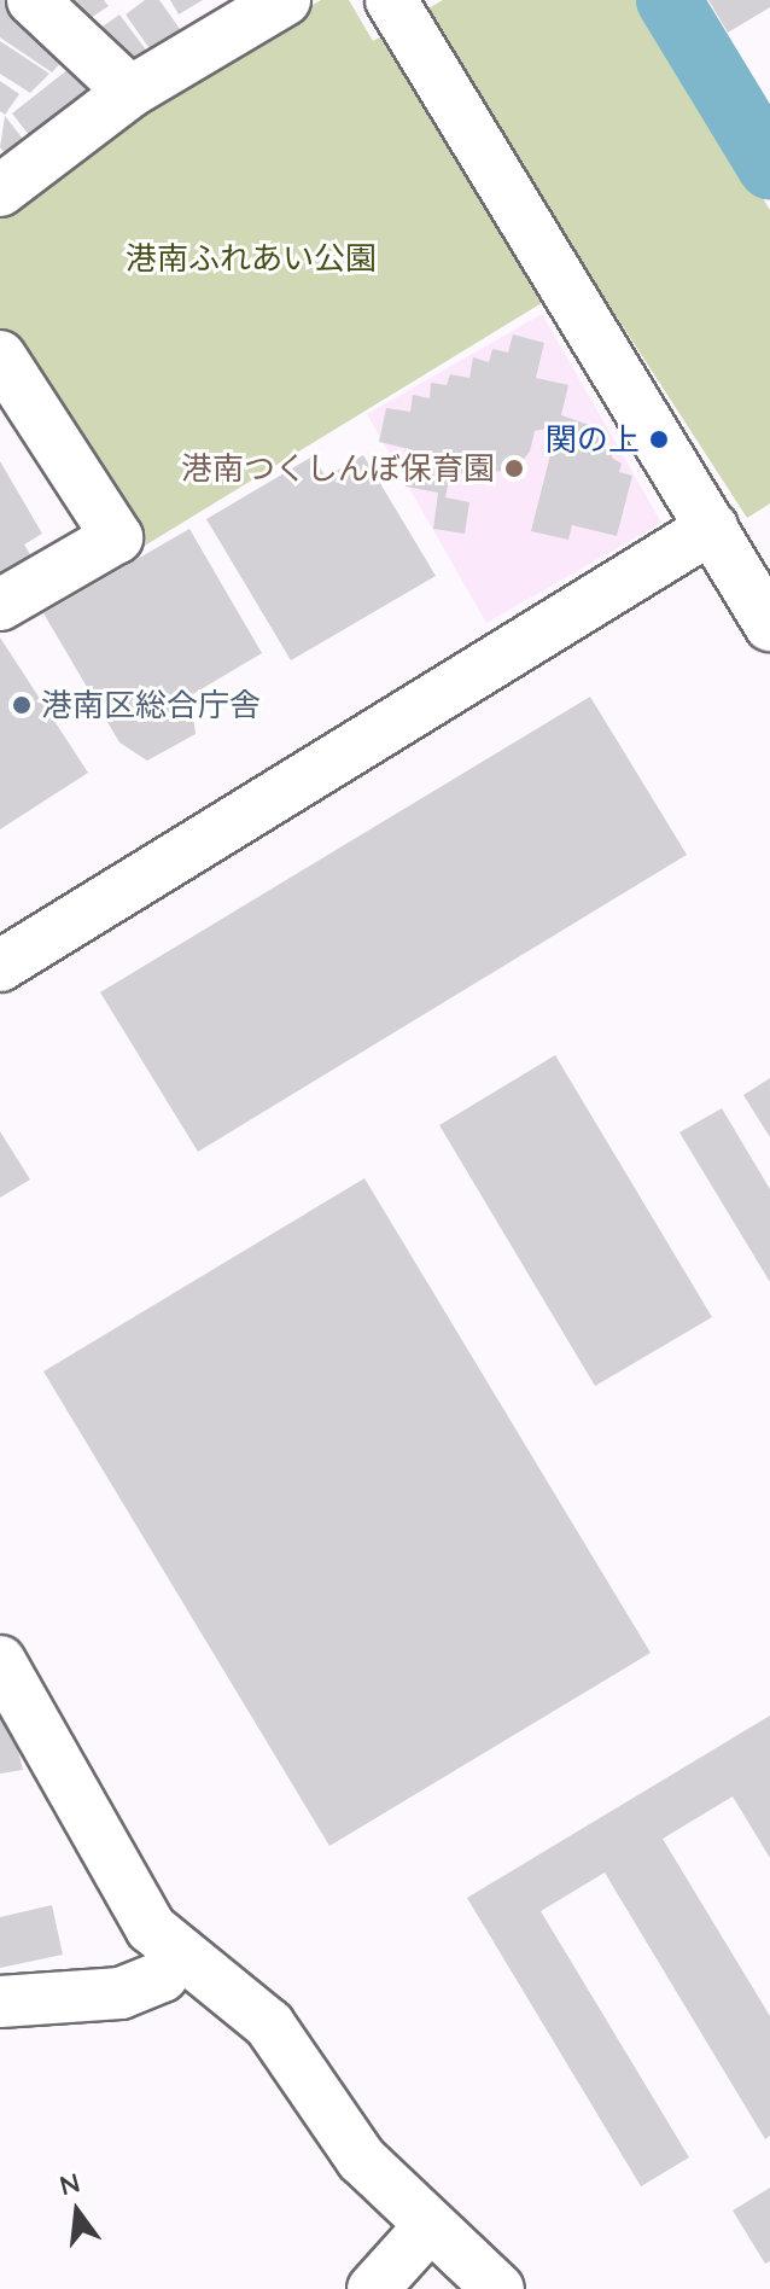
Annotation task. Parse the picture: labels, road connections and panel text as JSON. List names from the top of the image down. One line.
{"parks":["港南ふれあい公園"],"places":["関の上","港南つくしんぼ保育園","港南区総合庁舎"],"north":"top"}
